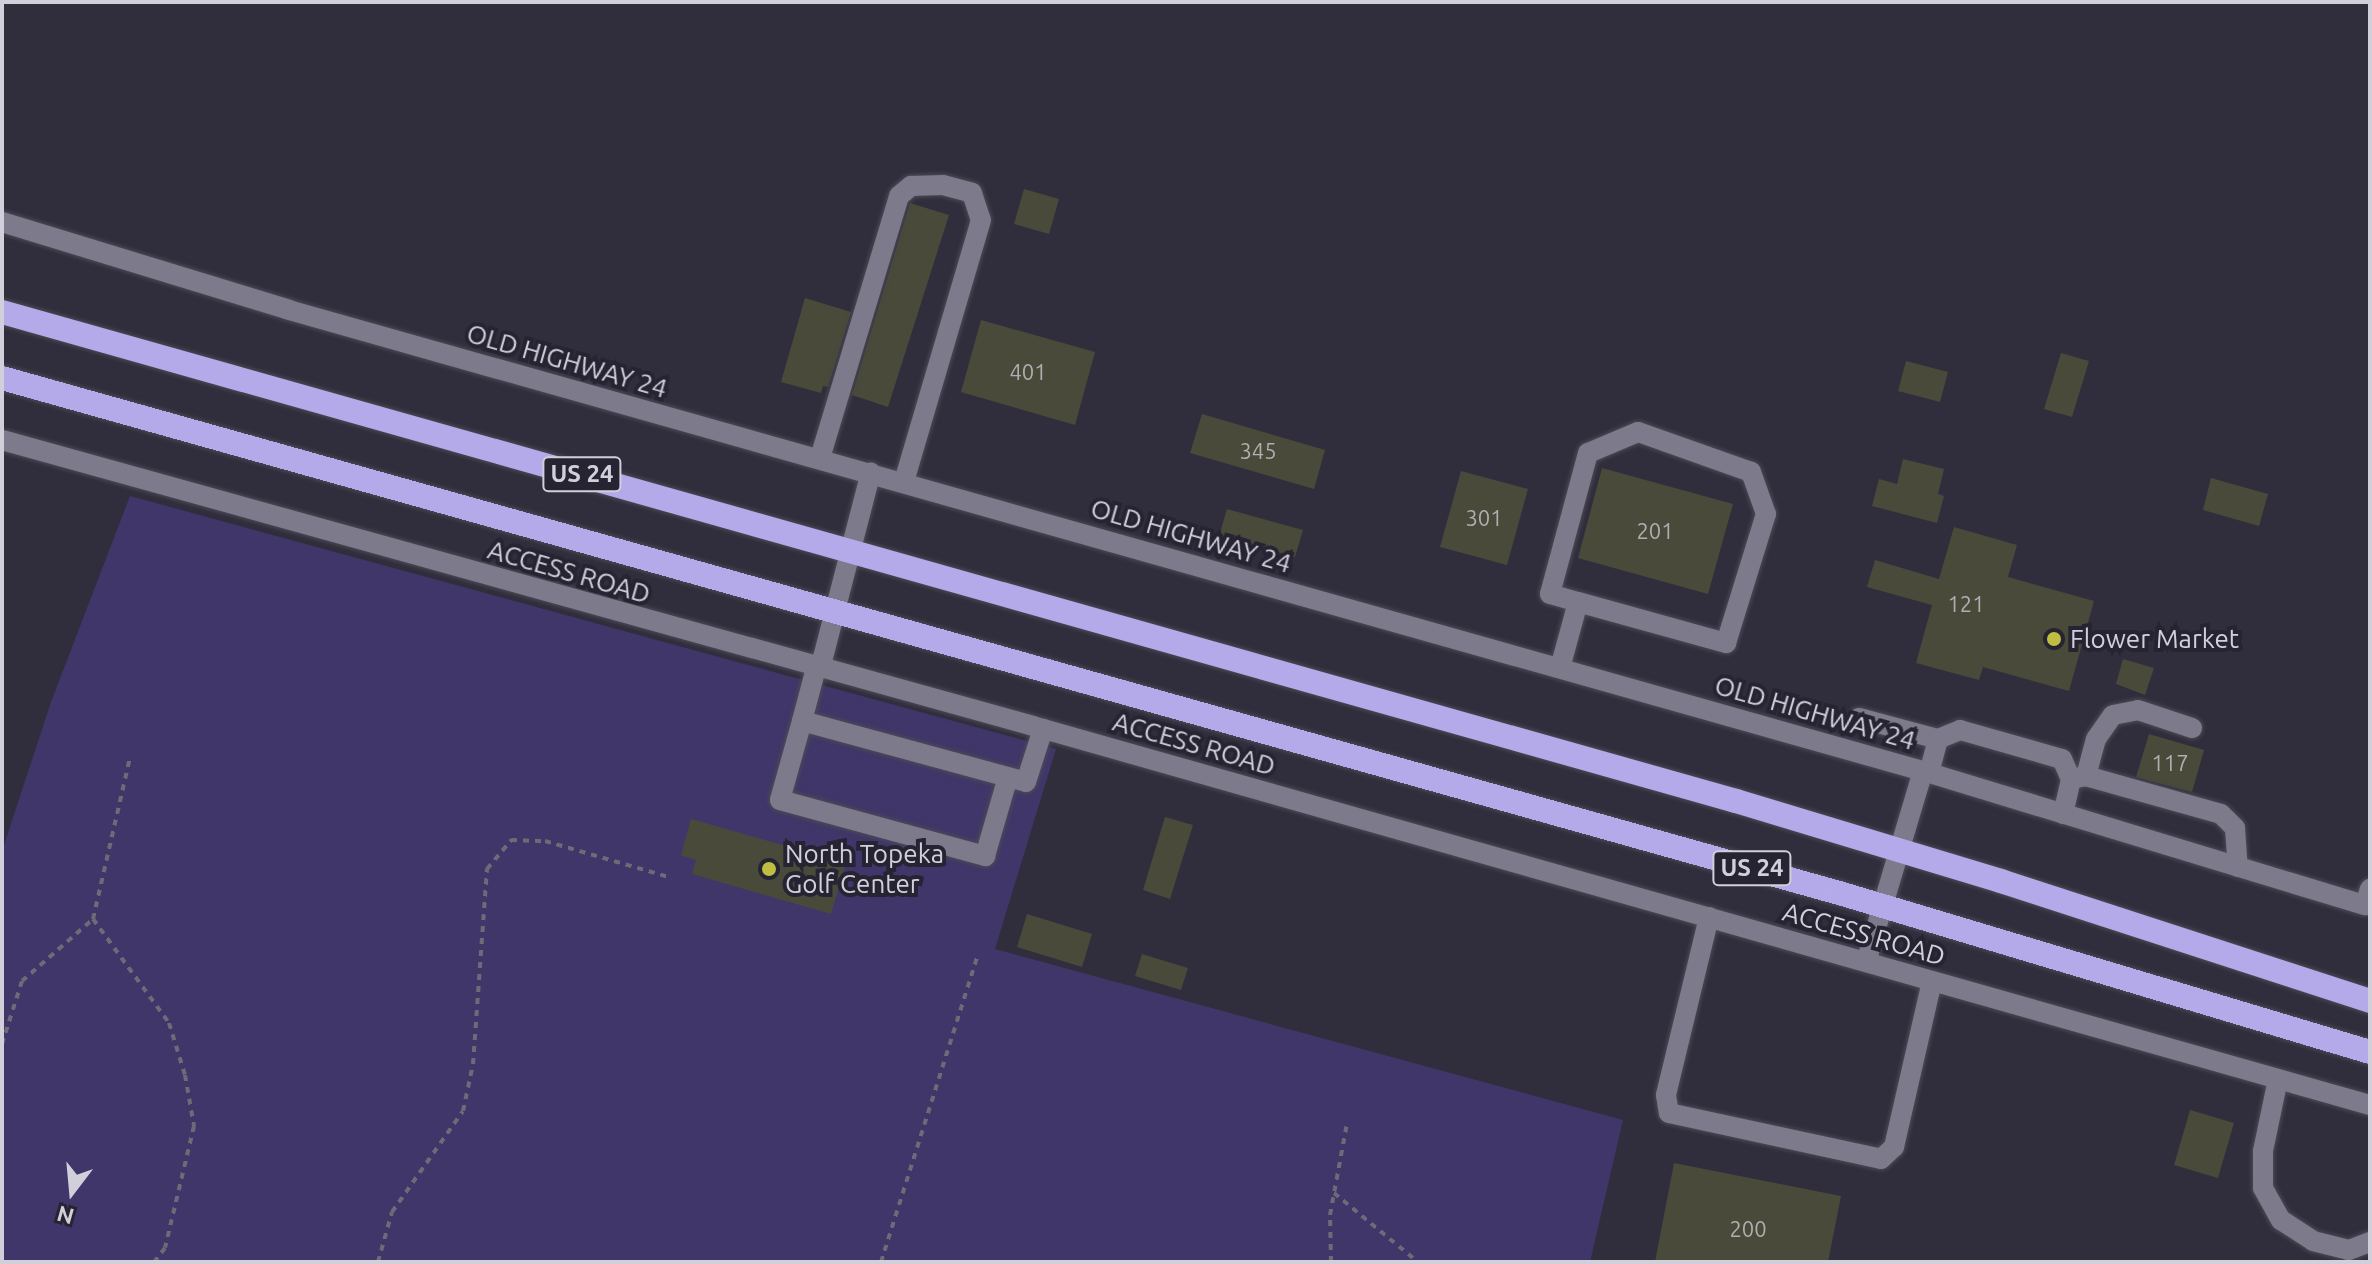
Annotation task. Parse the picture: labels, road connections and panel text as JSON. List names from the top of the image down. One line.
{"streets":{"highway":["US 24"],"street":["OLD HIGHWAY 24","ACCESS ROAD"]},"places":["Flower Market","North Topeka Golf Center"],"house_numbers":["401","345","301","201","121","117","200"],"north":"bottom"}
